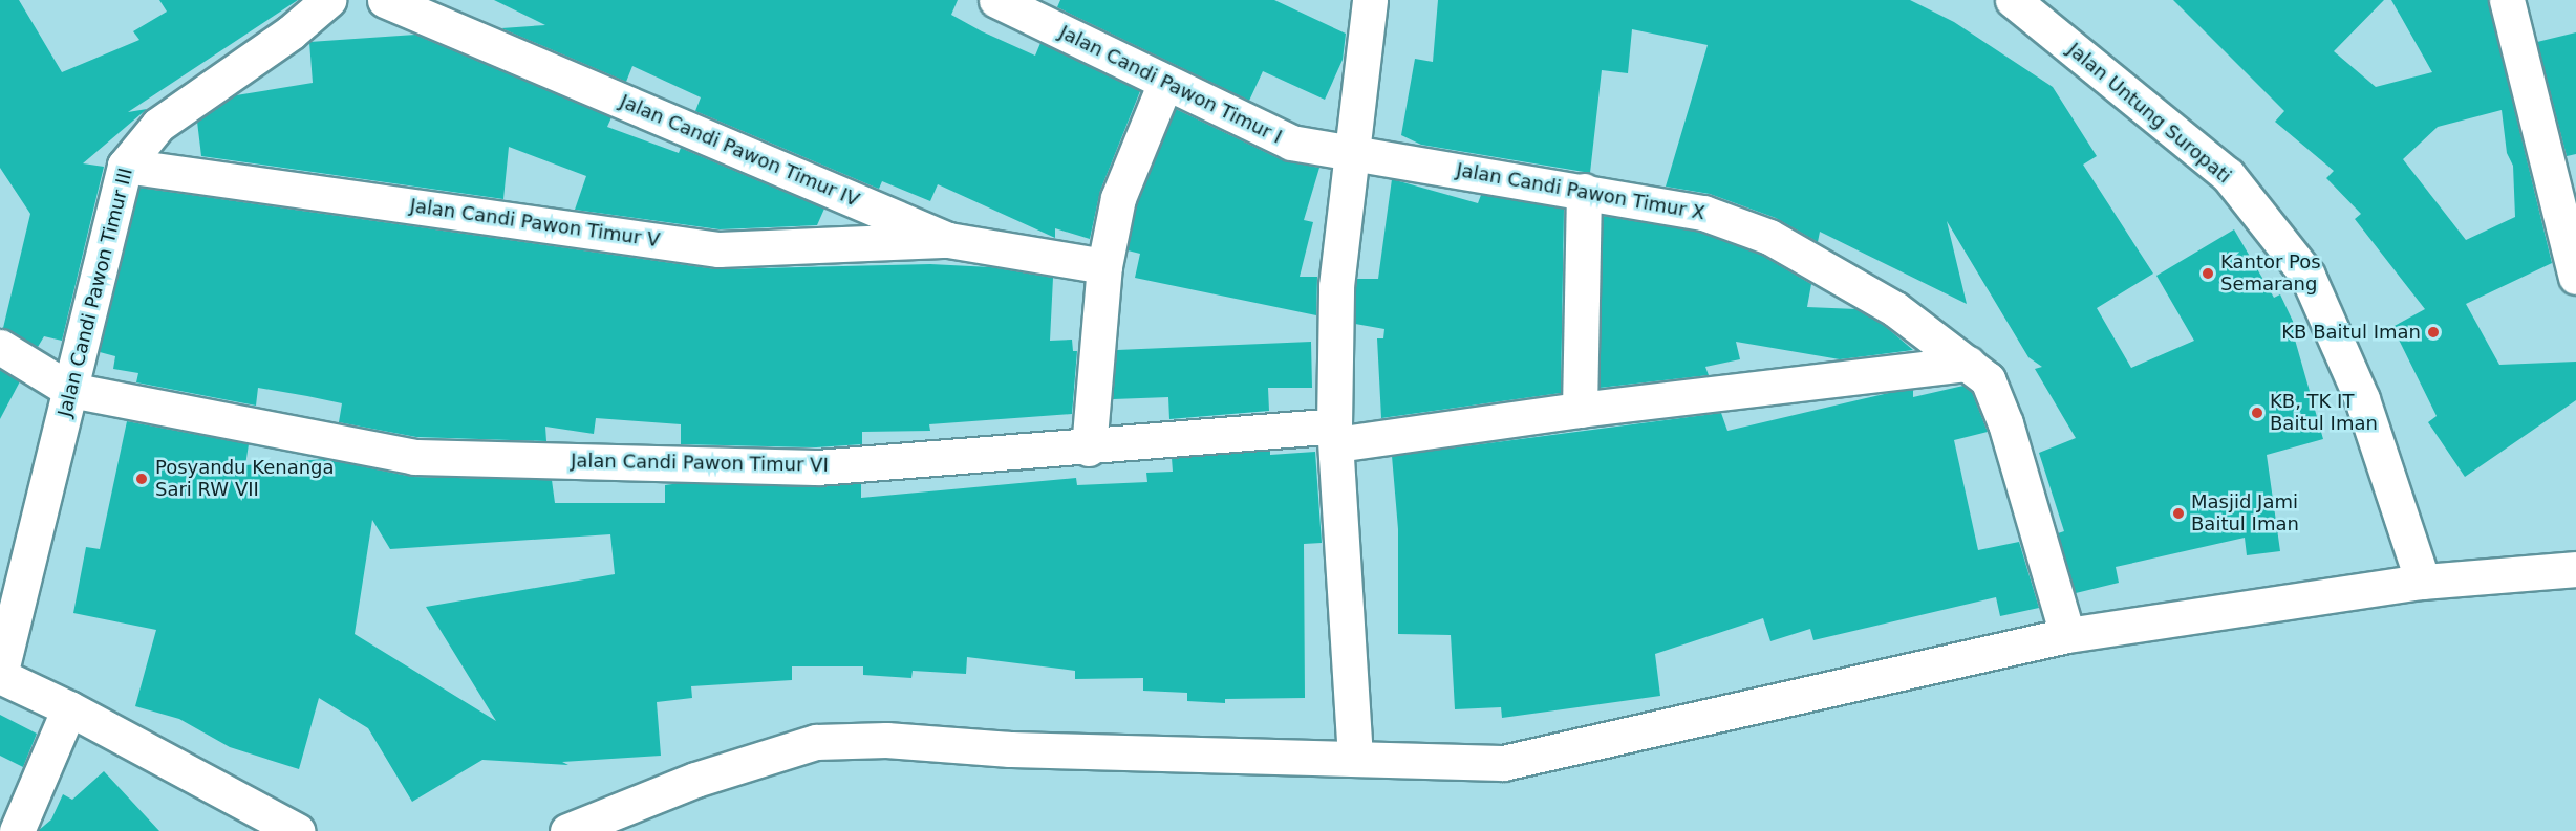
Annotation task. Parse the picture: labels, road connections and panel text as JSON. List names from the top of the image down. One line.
{"streets":{"street":["Jalan Candi Pawon Timur I","Jalan Untung Suropati","Jalan Candi Pawon Timur IV","Jalan Candi Pawon Timur X","Jalan Candi Pawon Timur V","Jalan Candi Pawon Timur III","Jalan Candi Pawon Timur VI"]},"crossings":[["Jalan Candi Pawon Timur I","Jalan Candi Pawon Timur X"],["Jalan Candi Pawon Timur IV","Jalan Candi Pawon Timur V"],["Jalan Candi Pawon Timur X","Jalan Candi Pawon Timur VI"],["Jalan Candi Pawon Timur V","Jalan Candi Pawon Timur III"],["Jalan Candi Pawon Timur III","Jalan Candi Pawon Timur VI"]],"places":["Kantor Pos Semarang","KB Baitul Iman","KB, TK IT Baitul Iman","Posyandu Kenanga Sari RW VII","Masjid Jami Baitul Iman"]}
